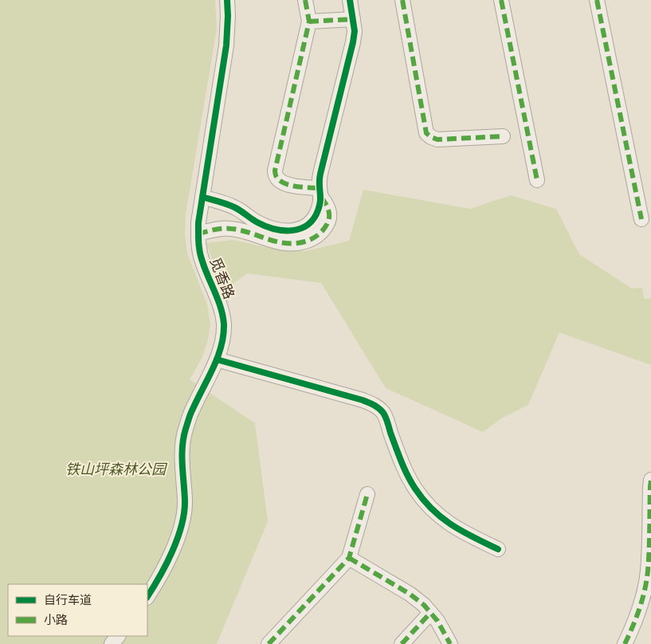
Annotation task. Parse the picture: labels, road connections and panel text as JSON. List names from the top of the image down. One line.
{"streets":{"street":["觅香路"]},"parks":["铁山坪森林公园"],"legend":["自行车道","小路"]}
